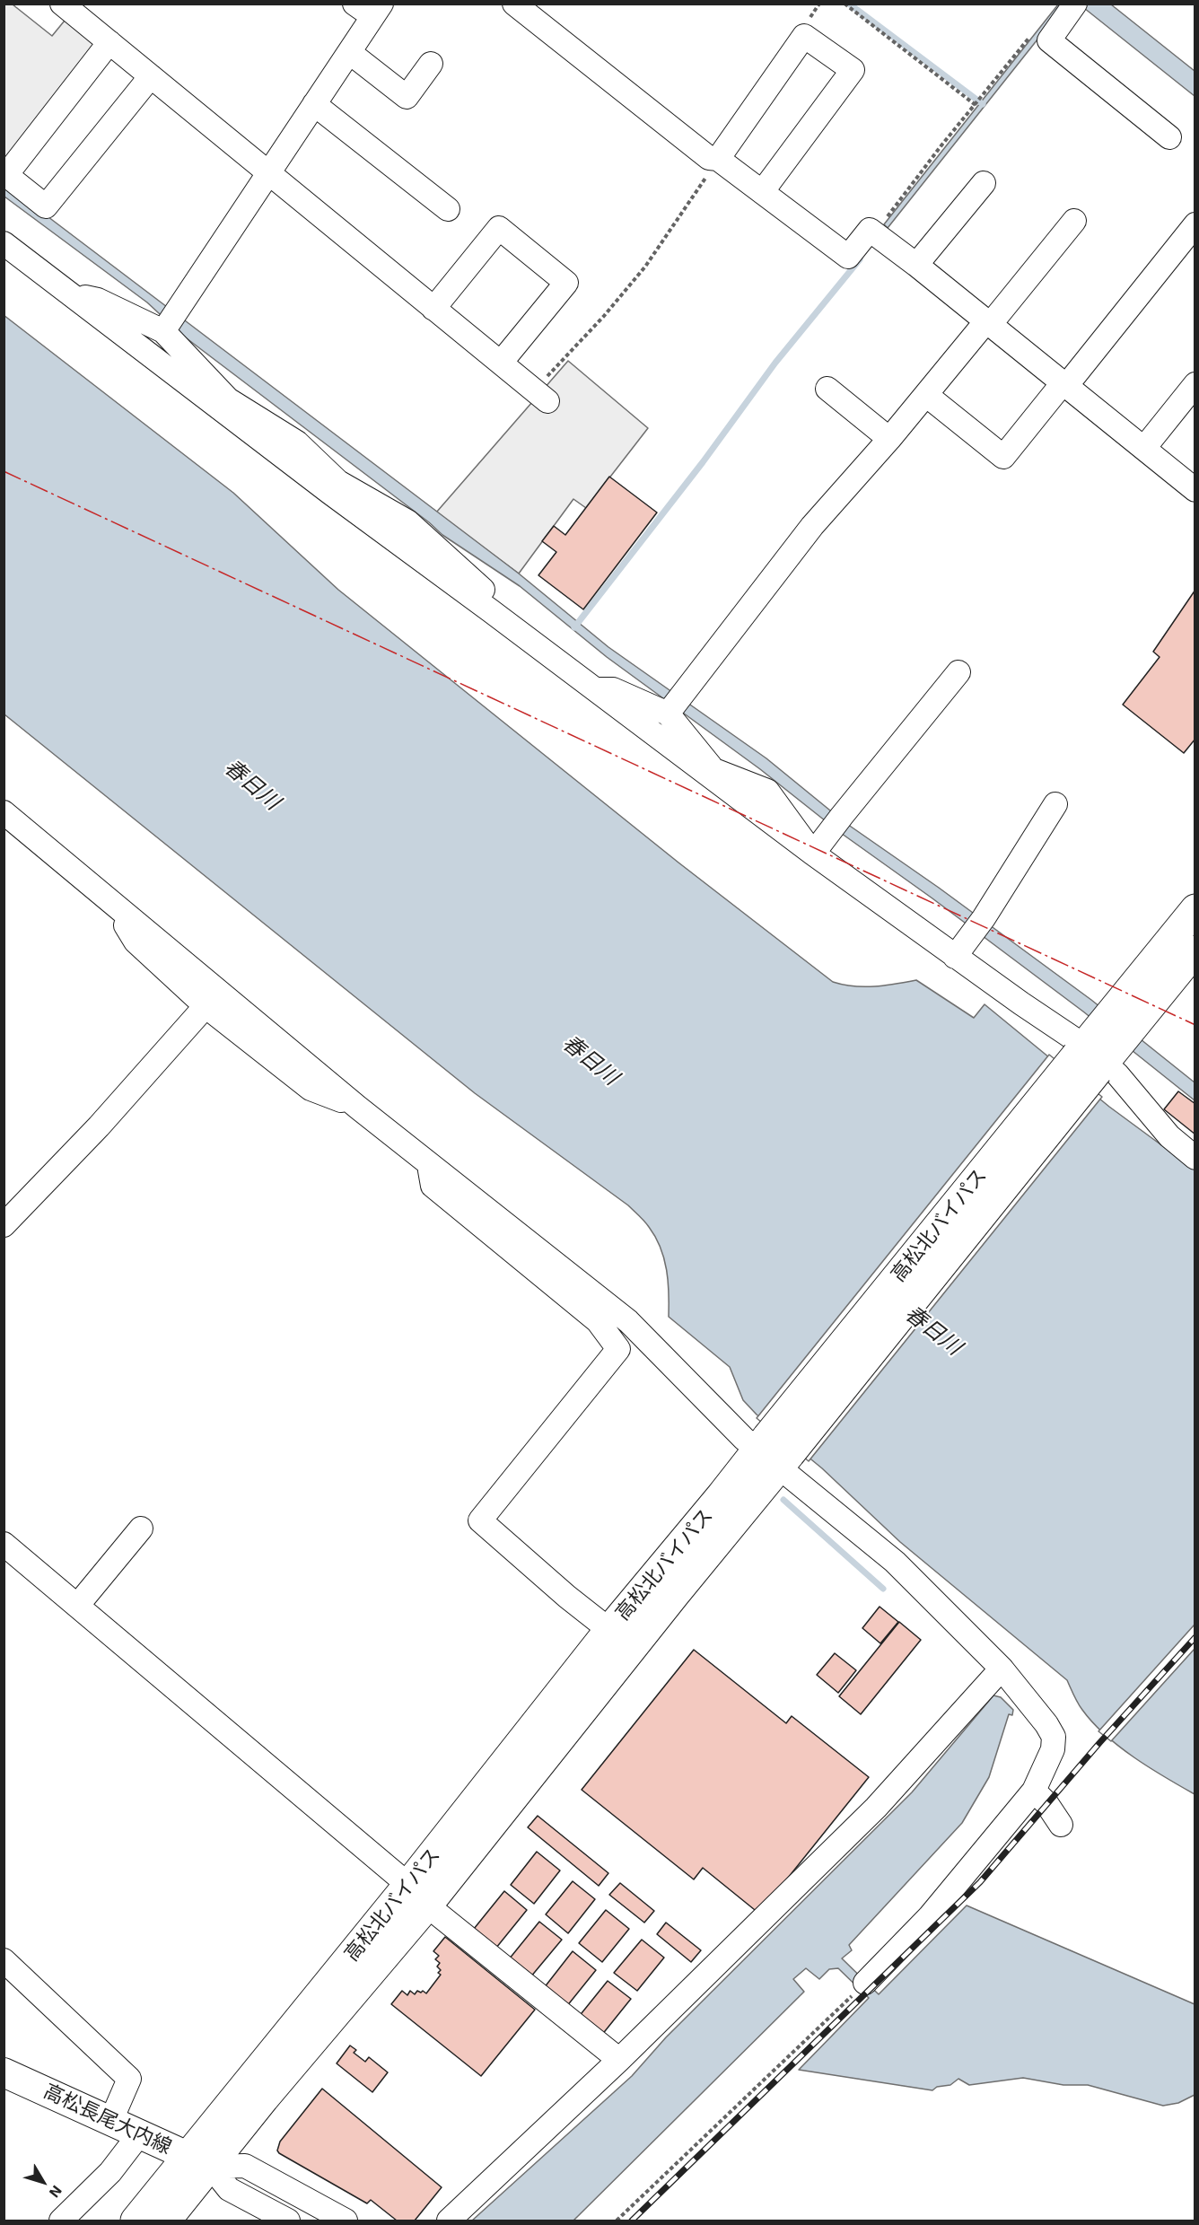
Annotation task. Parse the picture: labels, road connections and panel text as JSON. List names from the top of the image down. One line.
{"streets":{"highway":["高松北バイパス"],"main road":["高松長尾大内線"]},"crossings":[["高松北バイパス","高松長尾大内線"]],"water":["春日川"],"north":"bottom right"}
